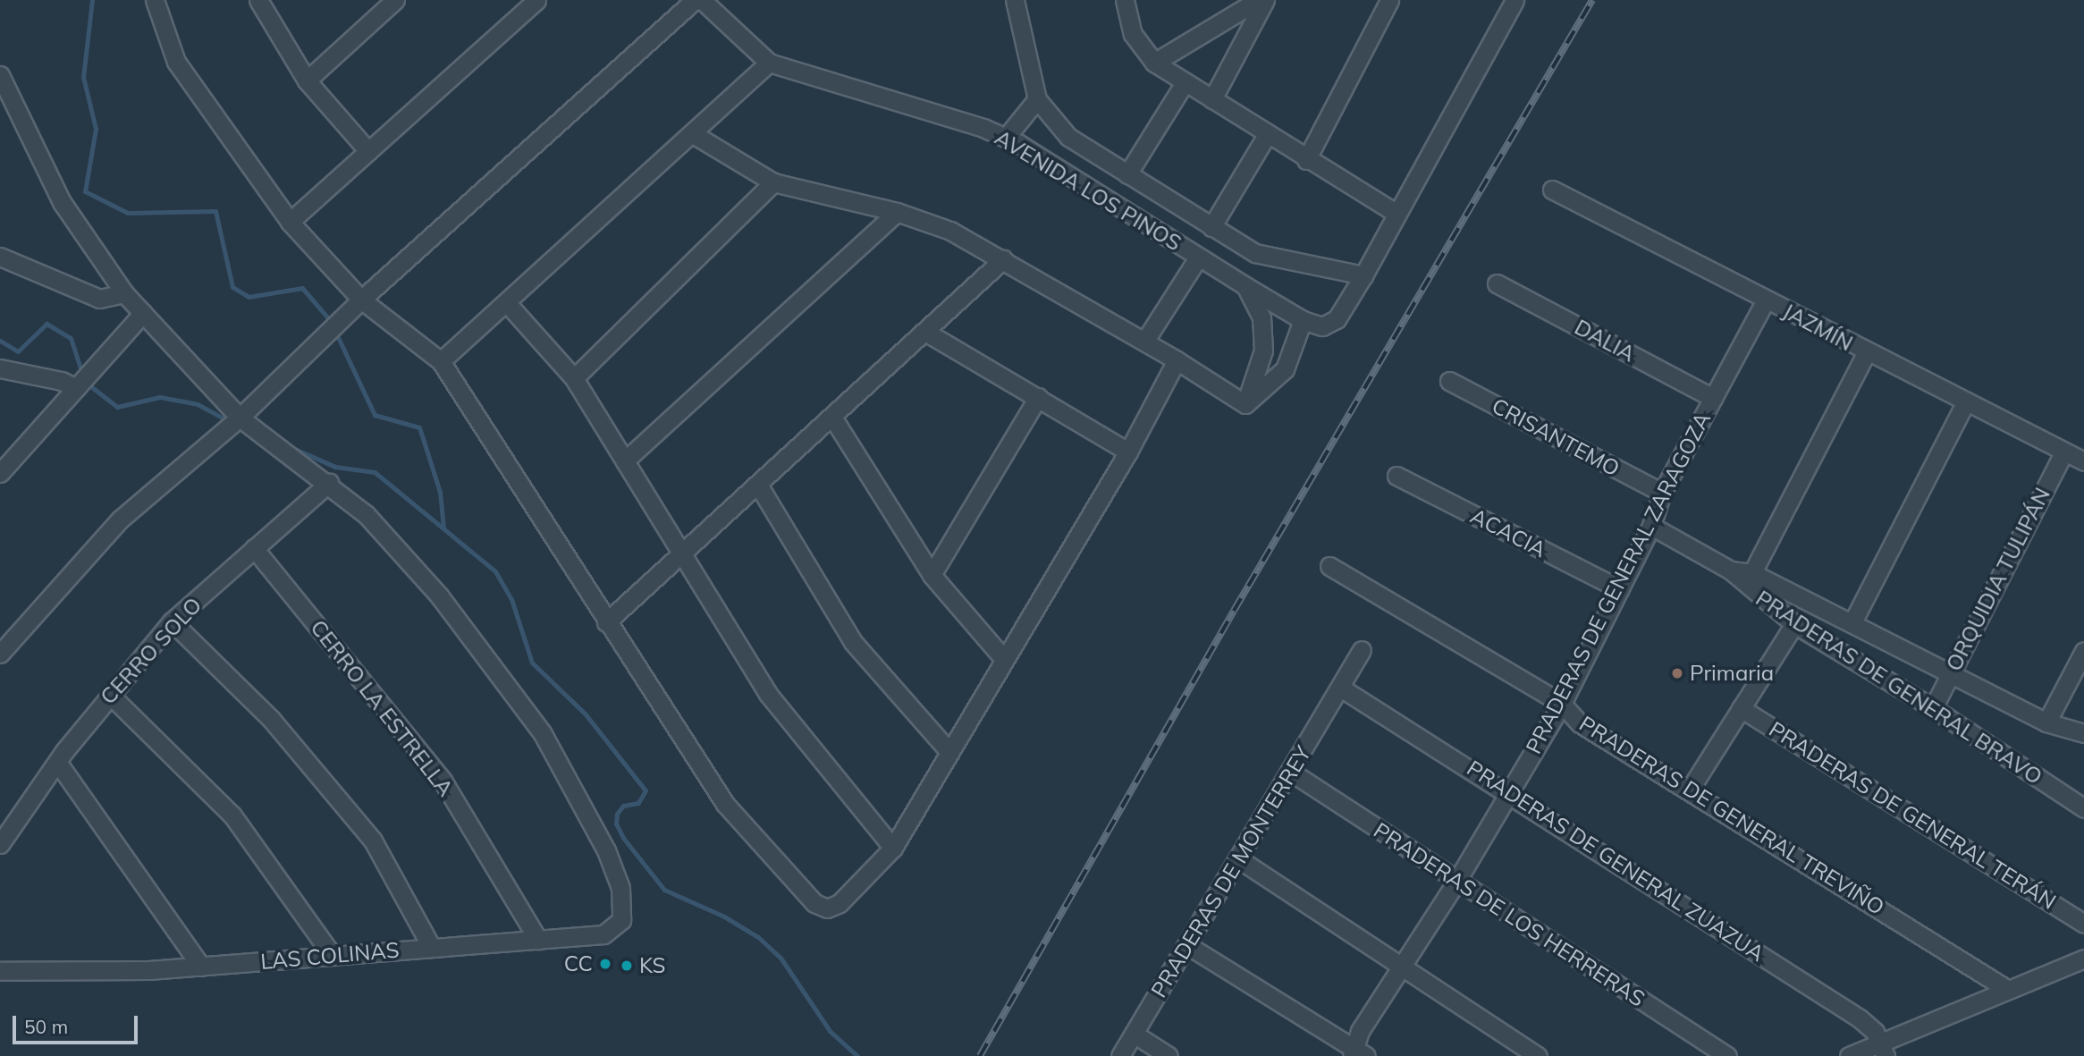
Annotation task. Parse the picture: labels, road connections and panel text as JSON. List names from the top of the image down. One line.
{"streets":{"street":["AVENIDA LOS PINOS","JAZMÍN","DALIA","CRISANTEMO","ACACIA","ORQUIDIA TULIPÁN","PRADERAS DE GENERAL ZARAGOZA","CERRO SOLO","PRADERAS DE GENERAL BRAVO","CERRO LA ESTRELLA","PRADERAS DE GENERAL TREVIÑO","PRADERAS DE GENERAL TERÁN","PRADERAS DE GENERAL ZUAZUA","PRADERAS DE MONTERREY","PRADERAS DE LOS HERRERAS","LAS COLINAS"]},"crossings":[["JAZMÍN","ORQUIDIA TULIPÁN"],["JAZMÍN","PRADERAS DE GENERAL ZARAGOZA"],["DALIA","PRADERAS DE GENERAL ZARAGOZA"],["CRISANTEMO","PRADERAS DE GENERAL ZARAGOZA"],["ACACIA","PRADERAS DE GENERAL ZARAGOZA"],["ORQUIDIA TULIPÁN","PRADERAS DE GENERAL BRAVO"],["PRADERAS DE GENERAL ZARAGOZA","PRADERAS DE GENERAL BRAVO"],["PRADERAS DE GENERAL ZARAGOZA","PRADERAS DE GENERAL TREVIÑO"],["PRADERAS DE GENERAL ZARAGOZA","PRADERAS DE GENERAL ZUAZUA"],["PRADERAS DE GENERAL ZARAGOZA","PRADERAS DE LOS HERRERAS"],["CERRO SOLO","CERRO LA ESTRELLA"],["CERRO SOLO","LAS COLINAS"],["CERRO LA ESTRELLA","LAS COLINAS"],["PRADERAS DE GENERAL ZUAZUA","PRADERAS DE MONTERREY"],["PRADERAS DE MONTERREY","PRADERAS DE LOS HERRERAS"]],"places":["Primaria","CC","KS"],"scale_bar":"50 m"}
